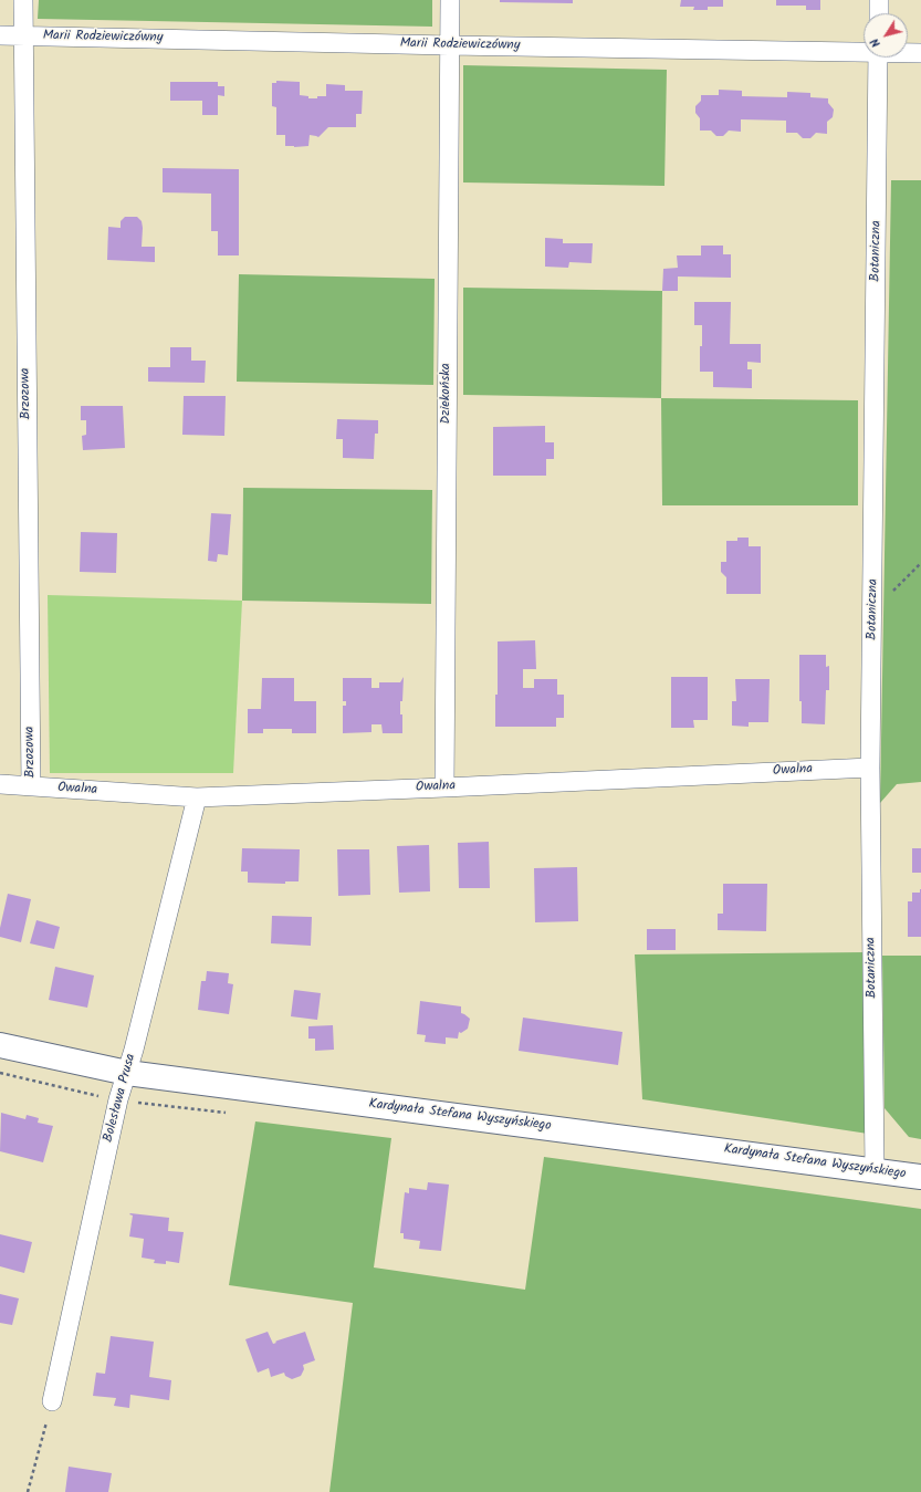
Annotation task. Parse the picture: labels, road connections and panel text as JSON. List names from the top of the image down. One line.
{"streets":{"main road":["Kardynała Stefana Wyszyńskiego"],"street":["Marii Rodziewiczówny","Botaniczna","Brzozowa","Dziekońska","Owalna","Bolesława Prusa"]},"crossings":[["Marii Rodziewiczówny","Brzozowa"],["Marii Rodziewiczówny","Dziekońska"],["Botaniczna","Owalna"],["Botaniczna","Kardynała Stefana Wyszyńskiego"],["Brzozowa","Owalna"],["Dziekońska","Owalna"],["Owalna","Bolesława Prusa"],["Bolesława Prusa","Kardynała Stefana Wyszyńskiego"]],"north":"bottom left"}
